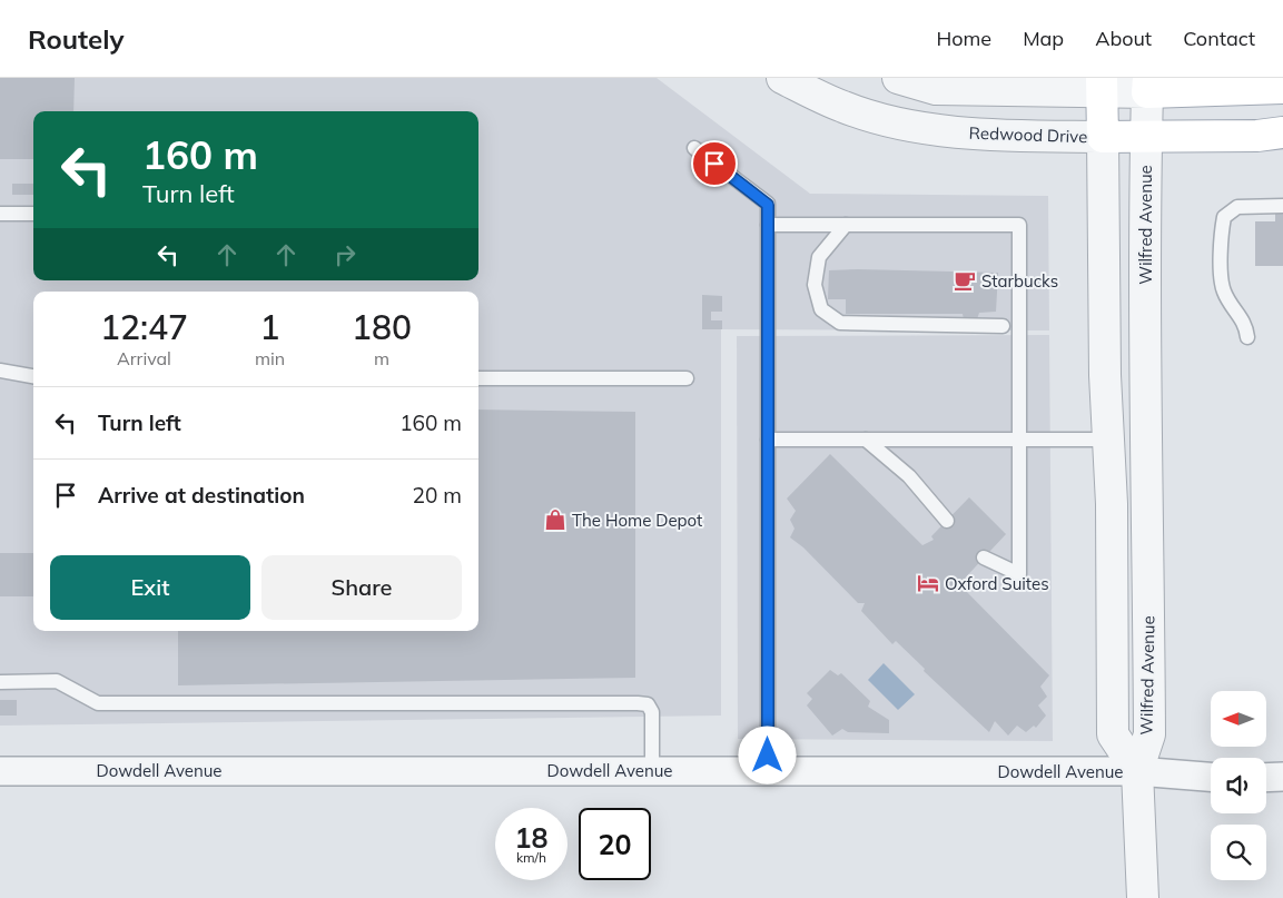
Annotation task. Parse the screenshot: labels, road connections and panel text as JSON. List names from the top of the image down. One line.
{"streets":{"main road":["Redwood Drive","Wilfred Avenue"],"street":["Dowdell Avenue"]},"crossings":[["Redwood Drive","Wilfred Avenue"],["Wilfred Avenue","Dowdell Avenue"]],"places":{"cafe":["Starbucks"],"shop":["The Home Depot"],"hotel":["Oxford Suites"]},"north":"left","page":{"header":"Routely","nav":["Home","Map","About","Contact"],"turn":["160 m","Turn left"],"eta":["12:47","Arrival","1","min","180","m"],"list":[{"name":"Turn left","value":"160 m"},{"name":"Arrive at destination","value":"20 m"}],"buttons":["Exit","Share"],"speed":"18 km/h","limit":"20"}}
